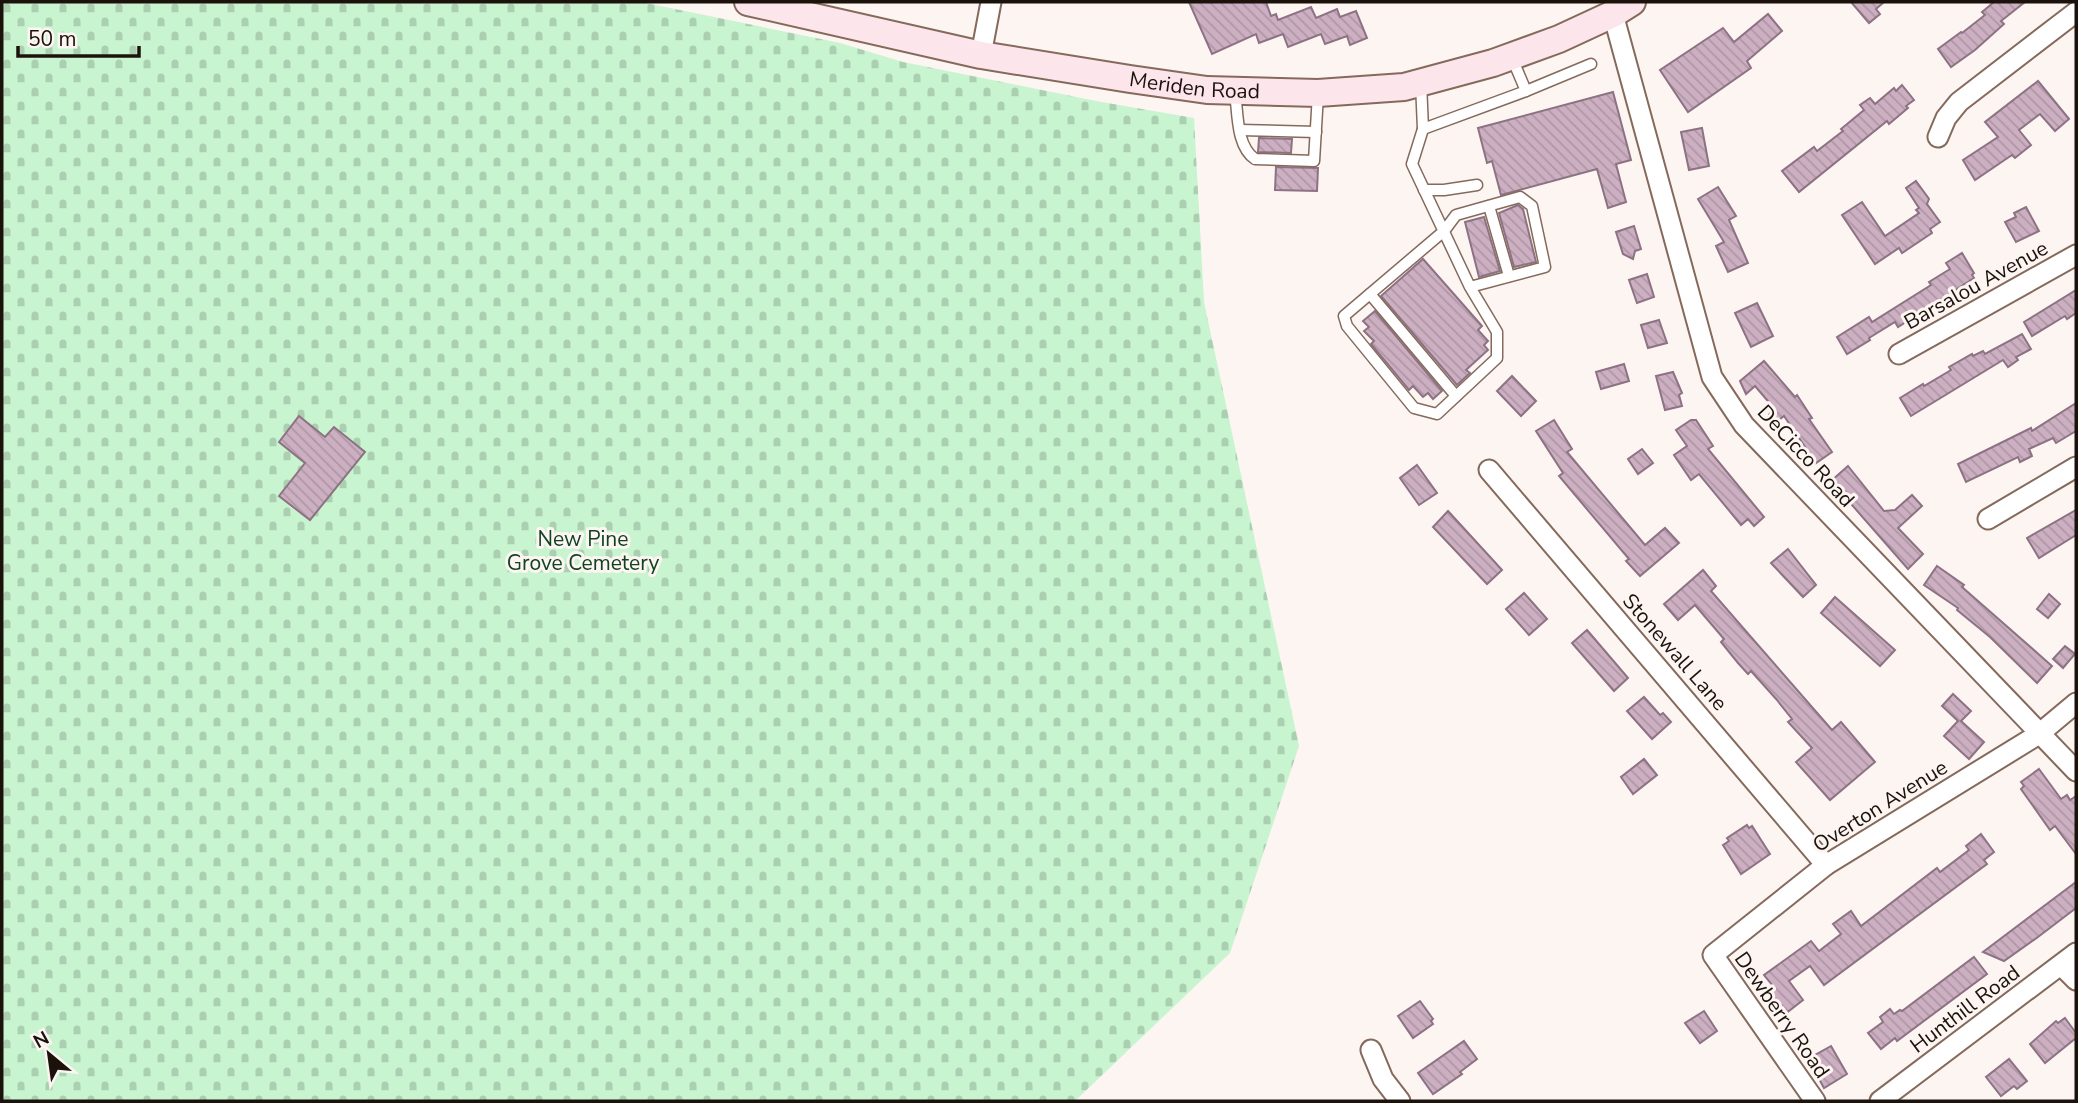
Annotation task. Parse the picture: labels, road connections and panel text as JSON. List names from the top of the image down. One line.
{"streets":{"main road":["Meriden Road"],"street":["Barsalou Avenue","DeCicco Road","Stonewall Lane","Overton Avenue","Hunthill Road","Dewberry Road"]},"crossings":[["Meriden Road","DeCicco Road"],["DeCicco Road","Overton Avenue"],["Stonewall Lane","Overton Avenue"],["Overton Avenue","Dewberry Road"]],"parks":["New Pine Grove Cemetery"],"scale_bar":"50 m","north":"top left"}
